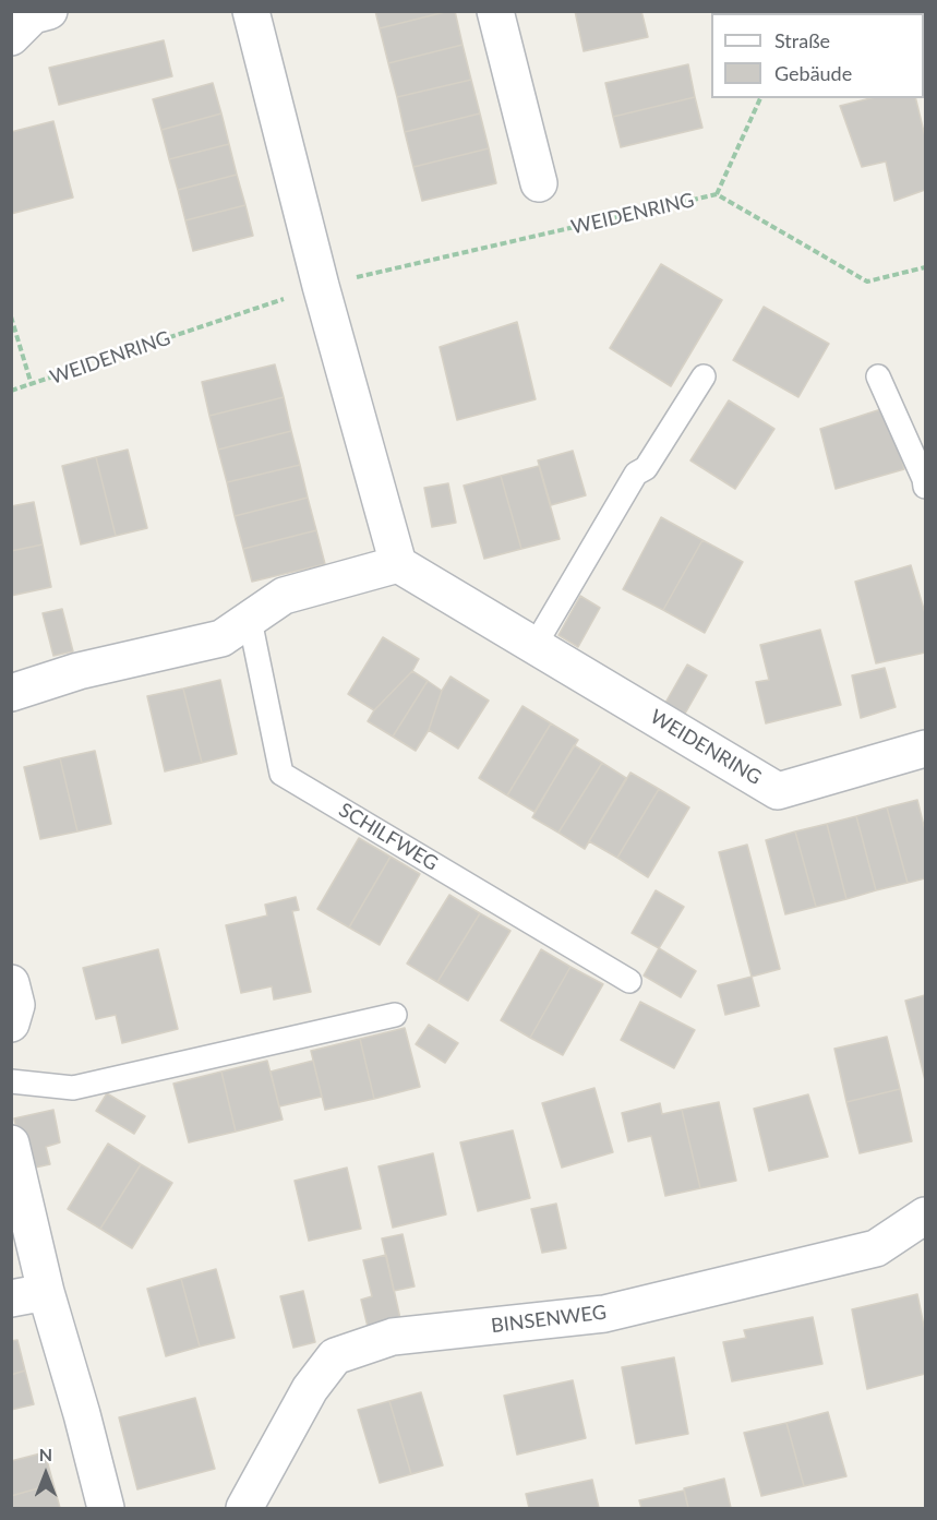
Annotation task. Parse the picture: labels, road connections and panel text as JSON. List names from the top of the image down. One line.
{"streets":{"street":["WEIDENRING","BINSENWEG"],"lane":["SCHILFWEG"]},"legend":["Straße","Gebäude"],"north":"top"}
